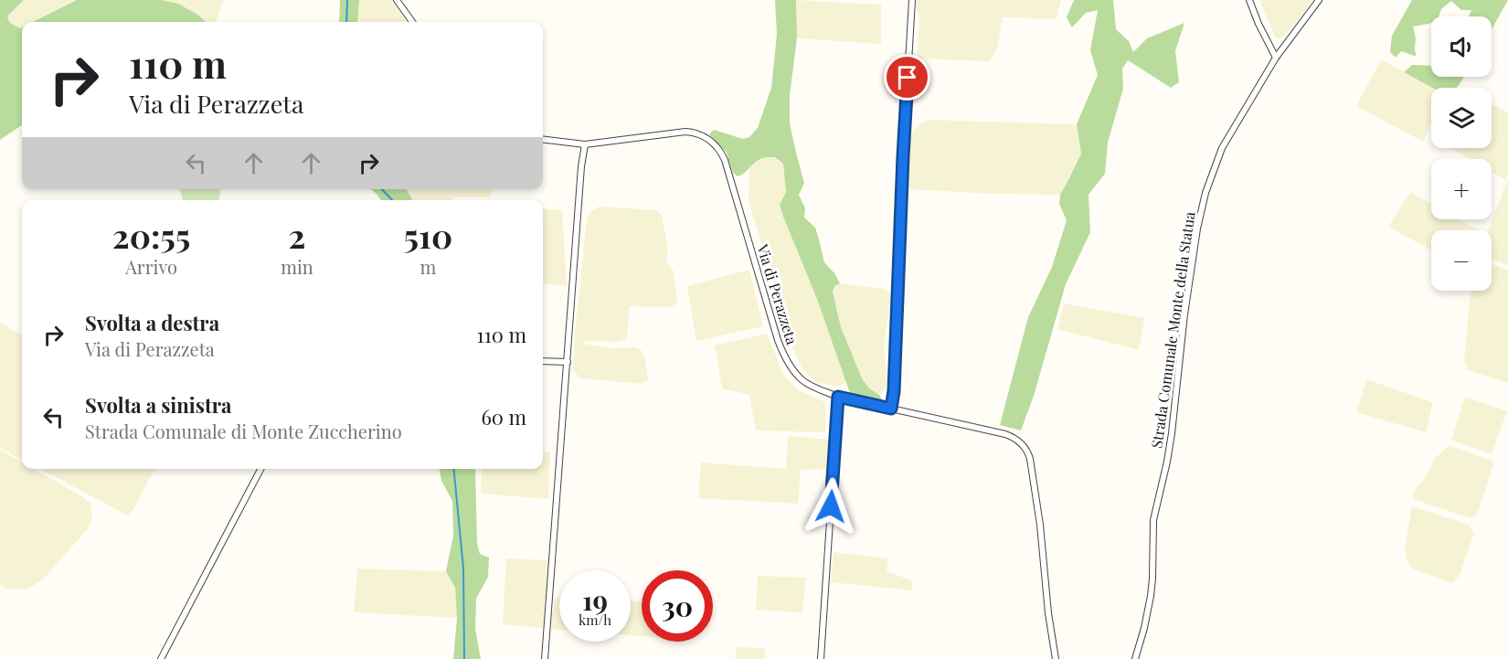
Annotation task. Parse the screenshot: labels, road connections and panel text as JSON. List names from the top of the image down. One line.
{"streets":{"street":["Via di Perazzeta","Strada Comunale Monte della Statua"]},"page":{"map_buttons":["+","−"],"turn":["110 m","Via di Perazzeta"],"eta":["20:55","Arrivo","2","min","510","m"],"list":[{"name":"Svolta a destra","note":"Via di Perazzeta","value":"110 m"},{"name":"Svolta a sinistra","note":"Strada Comunale di Monte Zuccherino","value":"60 m"}],"speed":"19 km/h","limit":"30"}}
